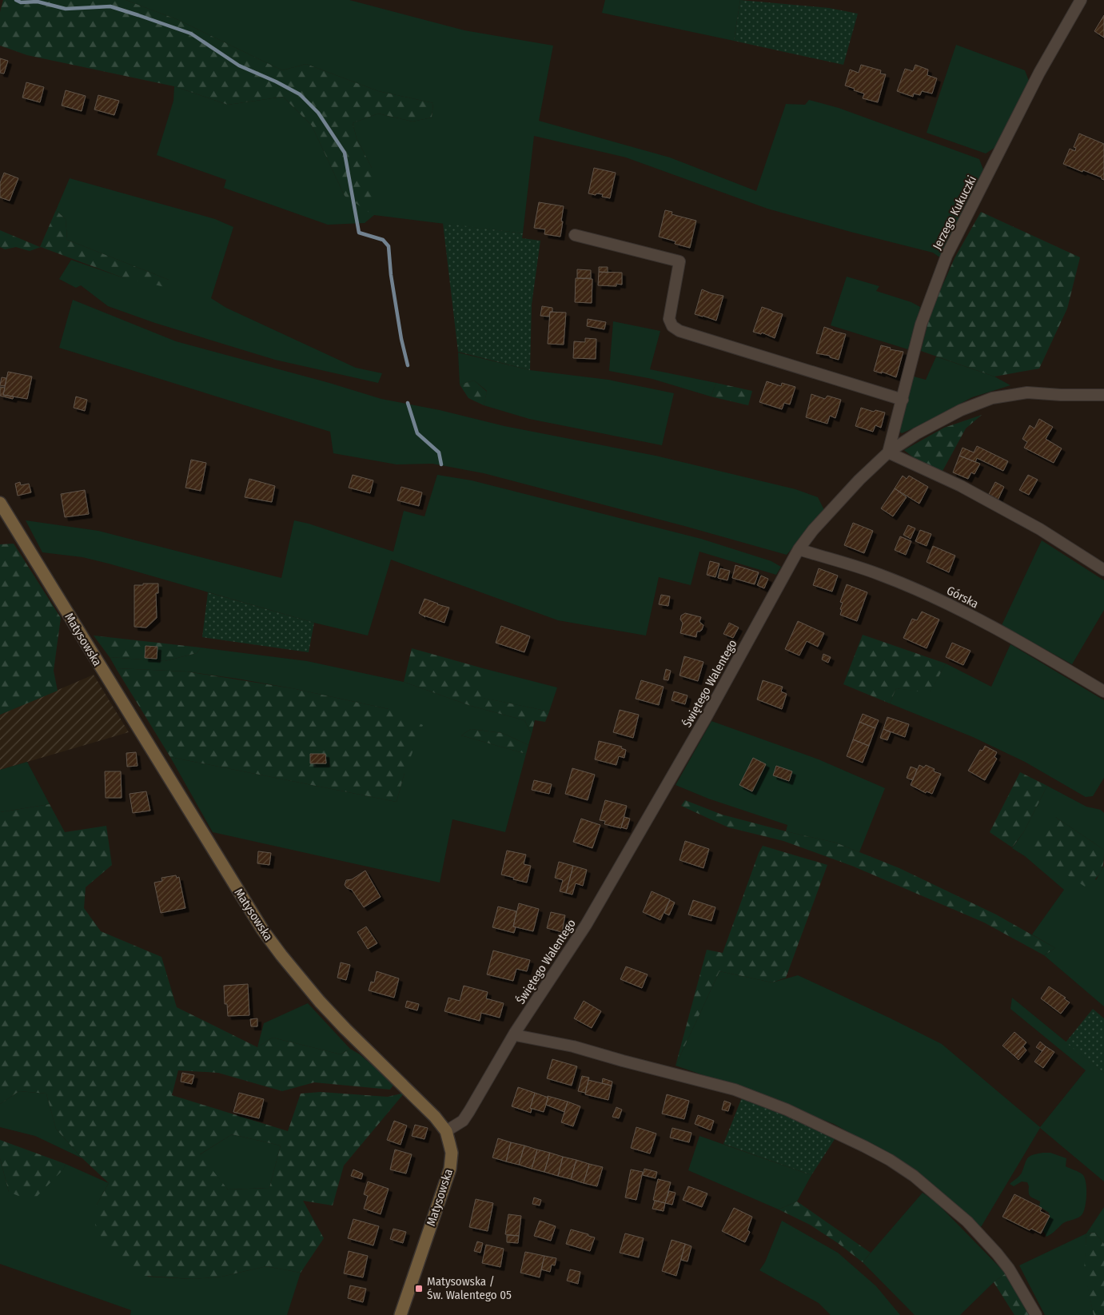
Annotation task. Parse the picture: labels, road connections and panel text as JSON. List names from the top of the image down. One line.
{"streets":{"street":["Jerzego Kukuczki","Górska","Matysowska","Świętego Walentego"]},"crossings":[["Jerzego Kukuczki","Świętego Walentego"],["Górska","Świętego Walentego"],["Matysowska","Świętego Walentego"]],"places":{"transit":["Matysowska / Św. Walentego 05"]}}
